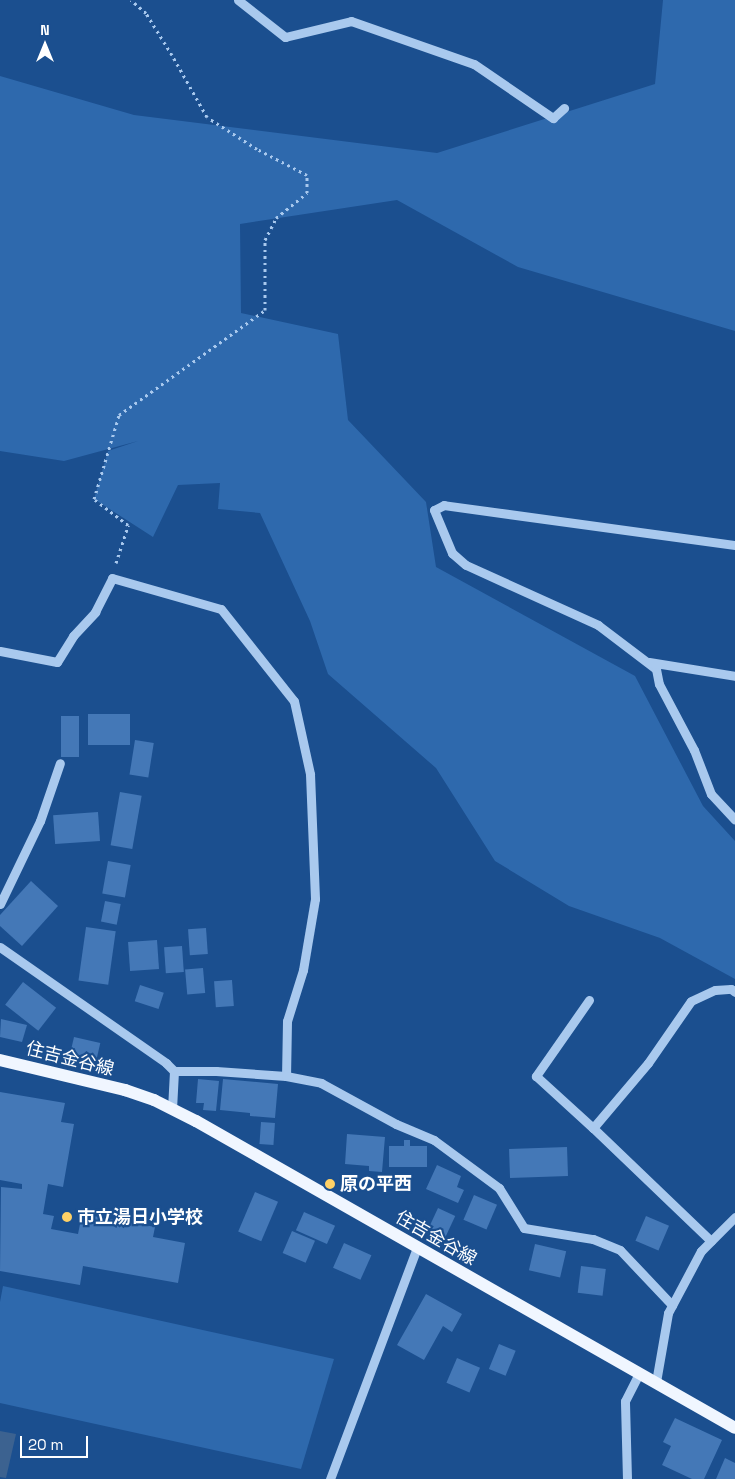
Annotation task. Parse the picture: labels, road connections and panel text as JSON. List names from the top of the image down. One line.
{"streets":{"main road":["住吉金谷線"]},"places":["原の平西","市立湯日小学校"],"scale_bar":"20 m","north":"top"}
